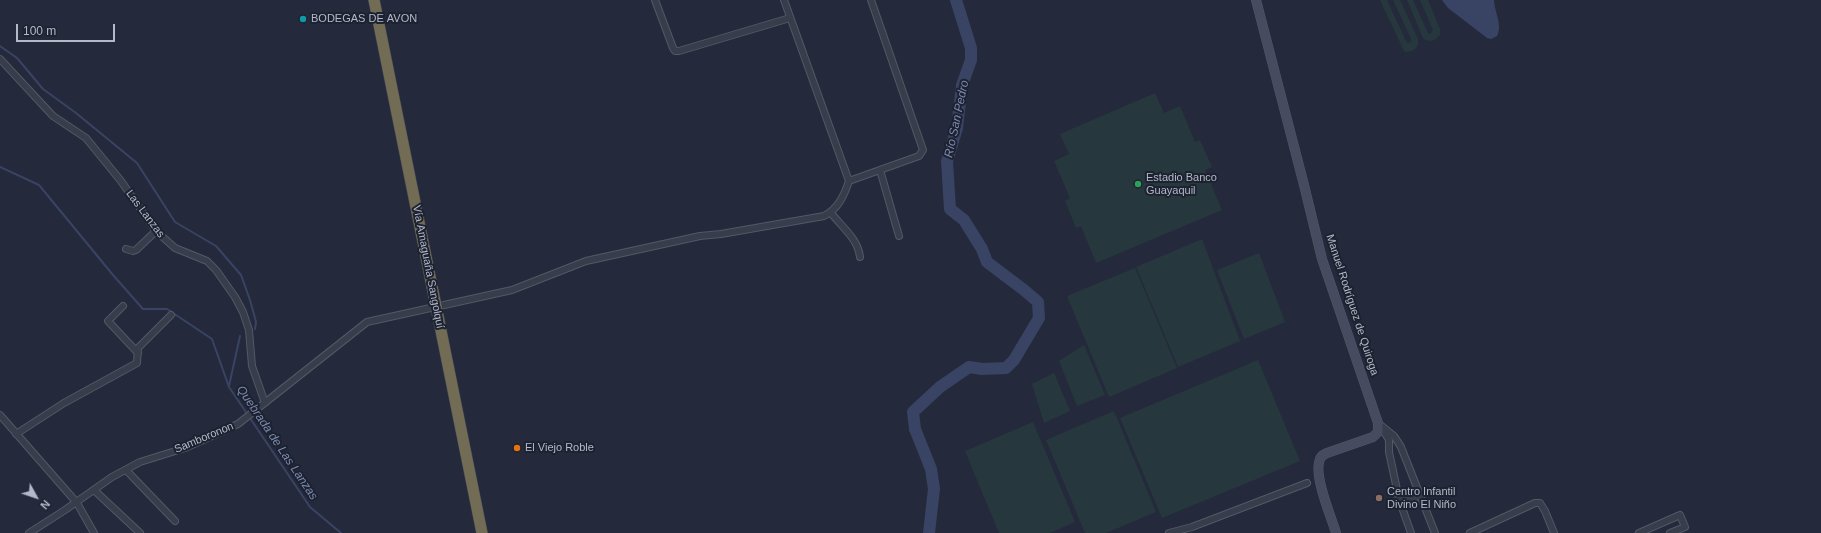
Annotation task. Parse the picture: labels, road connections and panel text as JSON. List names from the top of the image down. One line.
{"streets":{"highway":["Vía Amaguaña Sangolquí"],"street":["Las Lanzas","Manuel Rodríguez de Quiroga","Samboronon"]},"crossings":[["Las Lanzas","Samboronon"],["Vía Amaguaña Sangolquí","Samboronon"]],"water":["Río San Pedro","Quebrada de Las Lanzas"],"places":["BODEGAS DE AVON","Estadio Banco Guayaquil","El Viejo Roble","Centro Infantil Divino El Niño"],"scale_bar":"100 m","north":"bottom right"}
